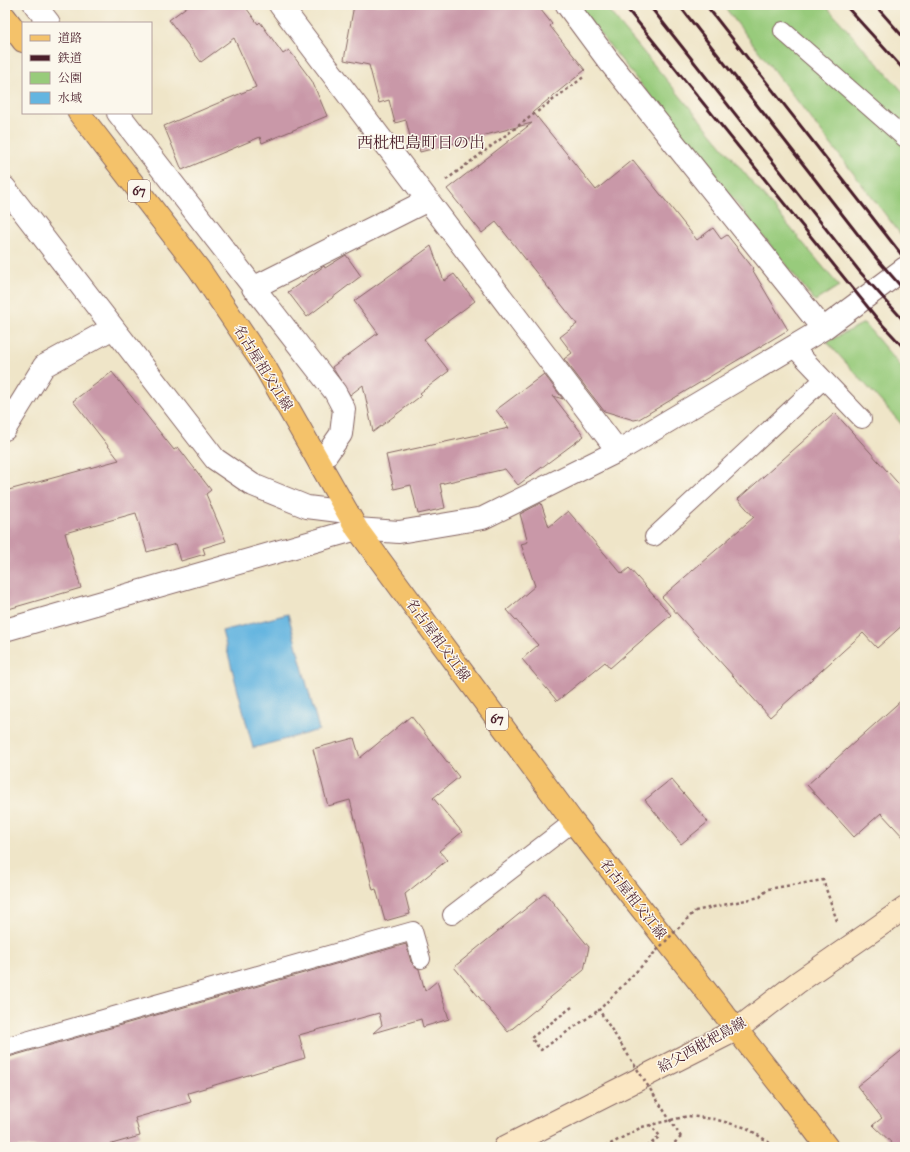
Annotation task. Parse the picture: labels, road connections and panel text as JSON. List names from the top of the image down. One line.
{"streets":{"main road":["67","名古屋祖父江線","給父西枇杷島線"]},"crossings":[["名古屋祖父江線","給父西枇杷島線"]],"districts":["西枇杷島町日の出"],"legend":["道路","鉄道","公園","水域"]}
